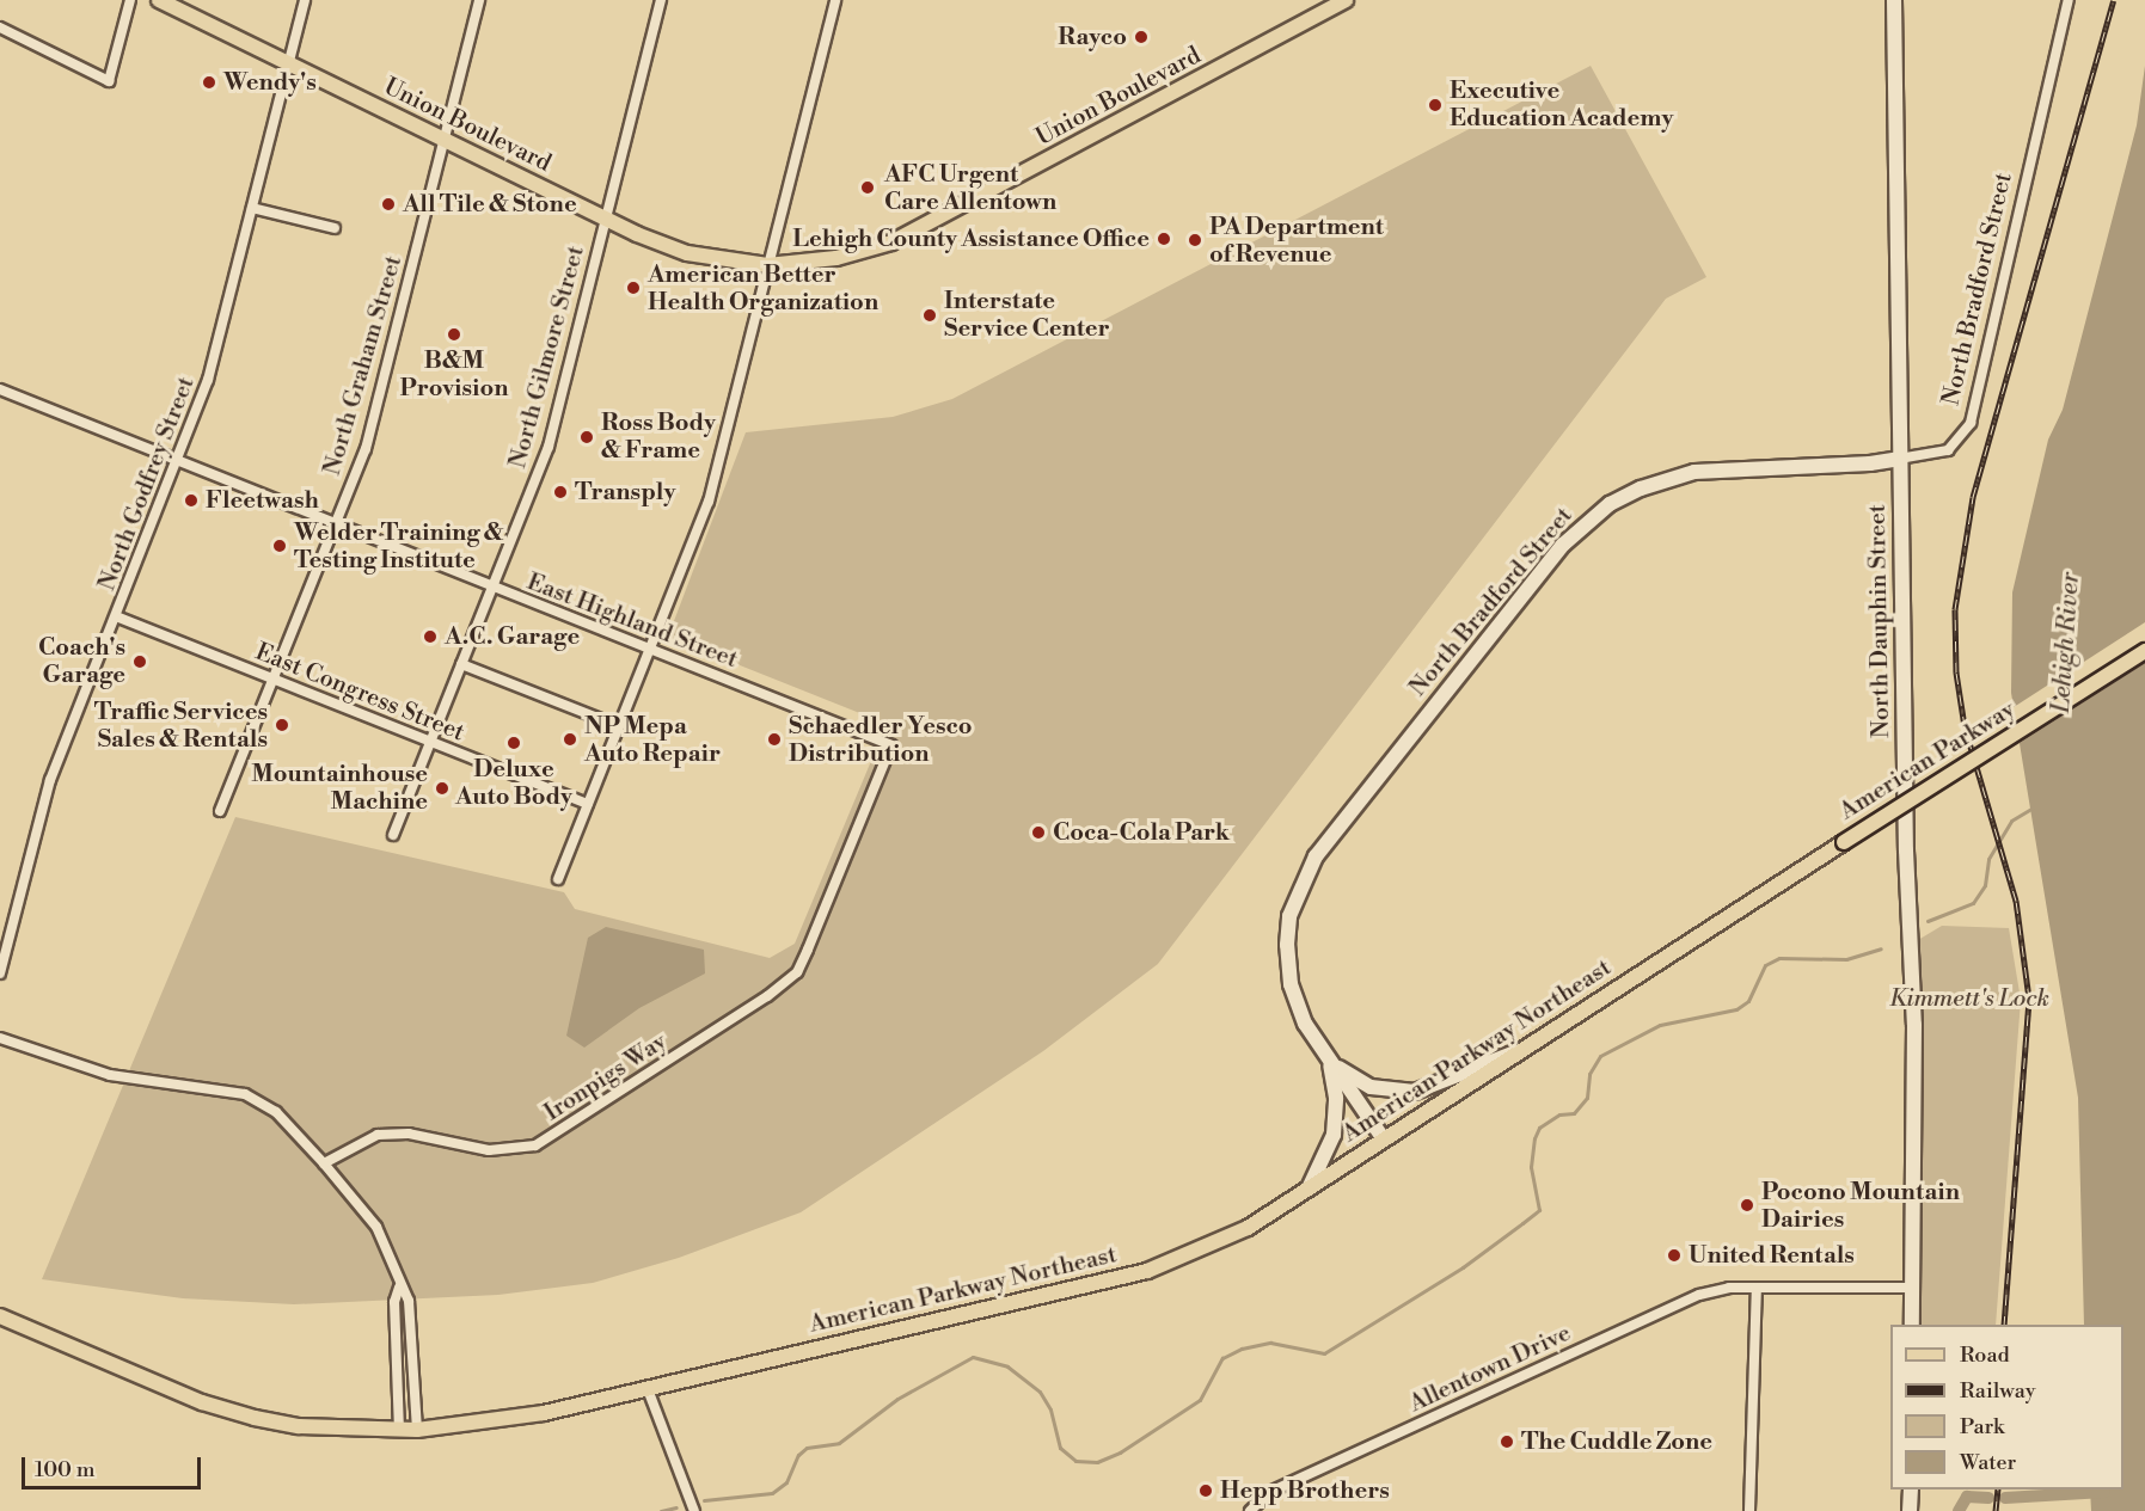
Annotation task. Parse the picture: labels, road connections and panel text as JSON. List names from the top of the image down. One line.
{"streets":{"main road":["Union Boulevard","American Parkway","American Parkway Northeast"],"street":["North Bradford Street","North Gilmore Street","North Graham Street","North Godfrey Street","East Highland Street","North Dauphin Street","East Congress Street","Ironpigs Way","Allentown Drive"]},"crossings":[["Union Boulevard","North Gilmore Street"],["Union Boulevard","North Graham Street"],["Union Boulevard","North Godfrey Street"],["North Bradford Street","North Dauphin Street"],["North Bradford Street","American Parkway Northeast"],["North Gilmore Street","East Highland Street"],["North Gilmore Street","East Congress Street"],["North Graham Street","East Highland Street"],["North Graham Street","East Congress Street"],["North Godfrey Street","East Highland Street"],["North Godfrey Street","East Congress Street"],["East Highland Street","Ironpigs Way"],["North Dauphin Street","Allentown Drive"],["American Parkway","American Parkway Northeast"]],"water":["Lehigh River"],"parks":["Kimmett's Lock"],"places":["Rayco","Wendy's","Executive Education Academy","AFC Urgent Care Allentown","All Tile & Stone","Lehigh County Assistance Office","PA Department of Revenue","American Better Health Organization","Interstate Service Center","B&M Provision","Ross Body & Frame","Transply","Fleetwash","Welder Training & Testing Institute","A.C. Garage","Coach's Garage","Traffic Services Sales & Rentals","NP Mepa Auto Repair","Schaedler Yesco Distribution","Deluxe Auto Body","Mountainhouse Machine","Coca-Cola Park","Pocono Mountain Dairies","United Rentals","The Cuddle Zone","Hepp Brothers"],"legend":["Road","Railway","Park","Water"],"scale_bar":"100 m"}
